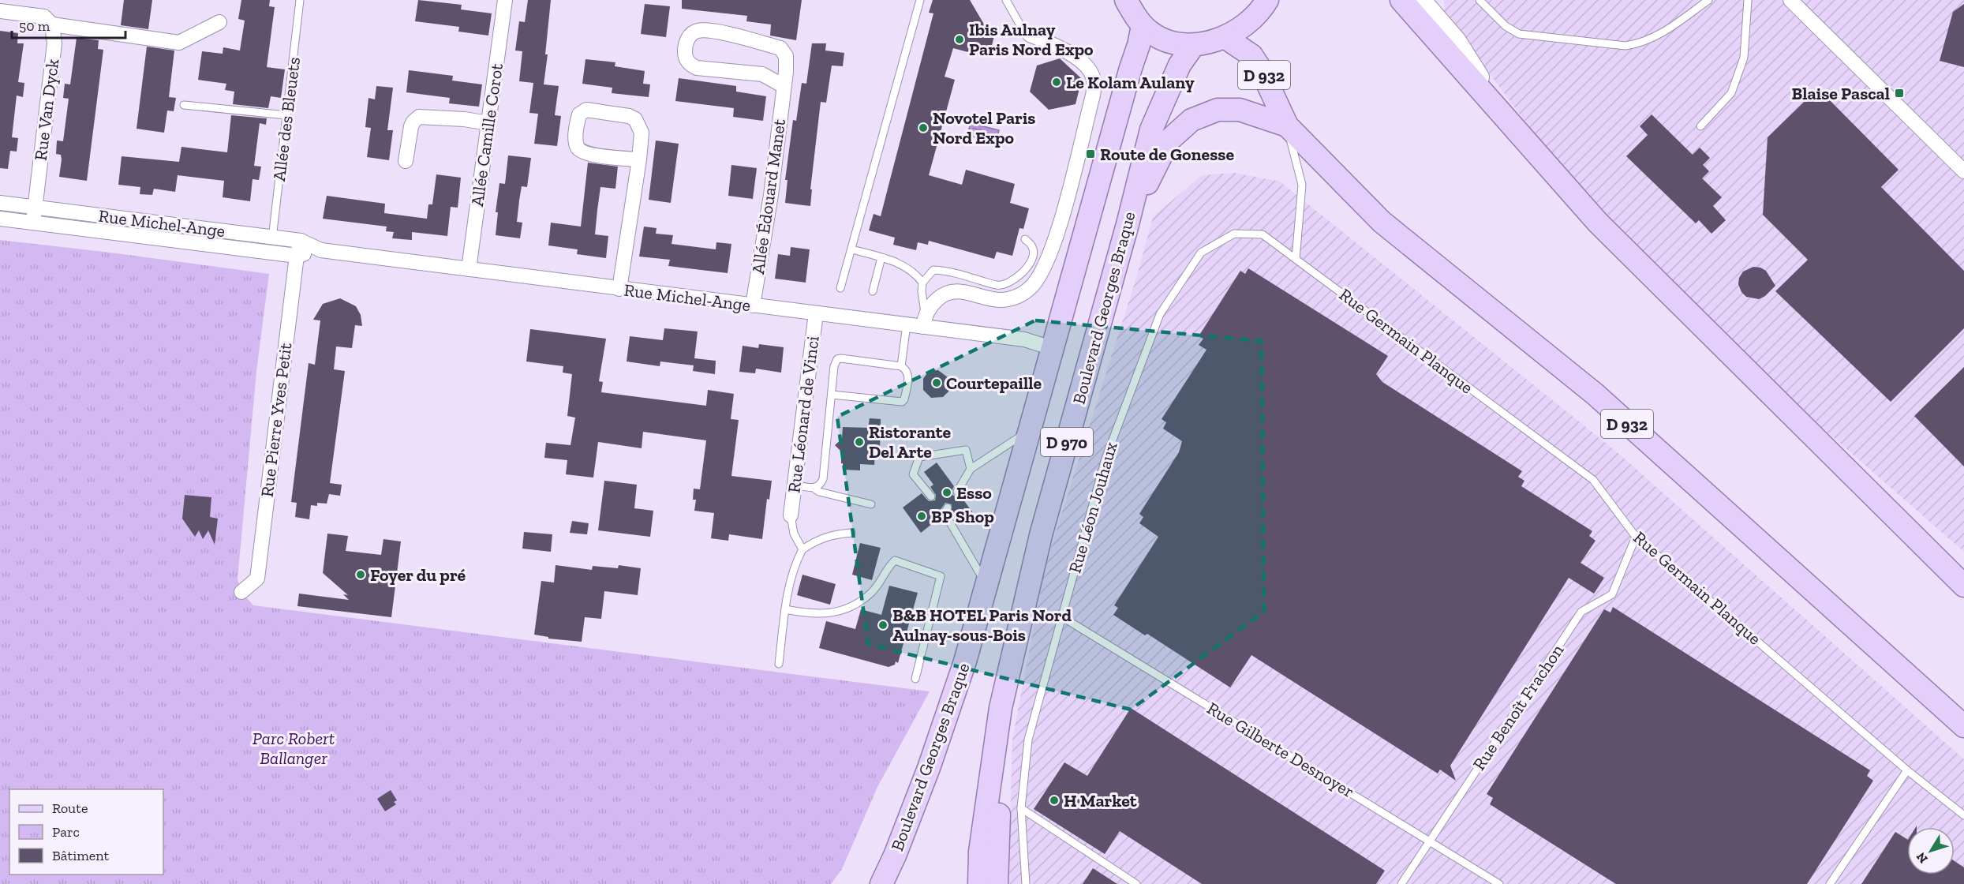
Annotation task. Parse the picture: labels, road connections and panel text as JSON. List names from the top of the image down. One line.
{"streets":{"main road":["D 932","Boulevard Georges Braque","D 970"],"street":["Rue Van Dyck","Allée Camille Corot","Allée Édouard Manet","Rue Michel-Ange","Rue Léonard de Vinci","Rue Pierre Yves Petit"],"lane":["Allée des Bleuets","Rue Germain Planque","Rue Léon Jouhaux","Rue Benoît Frachon","Rue Gilberte Desnoyer"]},"crossings":[["Rue Van Dyck","Rue Michel-Ange"],["Allée des Bleuets","Rue Michel-Ange"],["Allée Camille Corot","Rue Michel-Ange"],["Allée Édouard Manet","Rue Michel-Ange"],["Rue Michel-Ange","Boulevard Georges Braque"],["Rue Michel-Ange","Rue Léonard de Vinci"],["Rue Michel-Ange","Rue Pierre Yves Petit"],["Rue Germain Planque","Rue Léon Jouhaux"],["Rue Germain Planque","Rue Benoît Frachon"],["Rue Léon Jouhaux","Rue Gilberte Desnoyer"],["Rue Benoît Frachon","Rue Gilberte Desnoyer"]],"parks":["Parc Robert Ballanger"],"places":{"other":["Ibis Aulnay Paris Nord Expo","Le Kolam Aulany","Novotel Paris Nord Expo","Courtepaille","Ristorante Del Arte","Esso","BP Shop","Foyer du pré","B&B HOTEL Paris Nord Aulnay-sous-Bois","H Market"],"transit":["Blaise Pascal","Route de Gonesse"]},"legend":["Route","Parc","Bâtiment"],"scale_bar":"50 m","north":"bottom left"}
